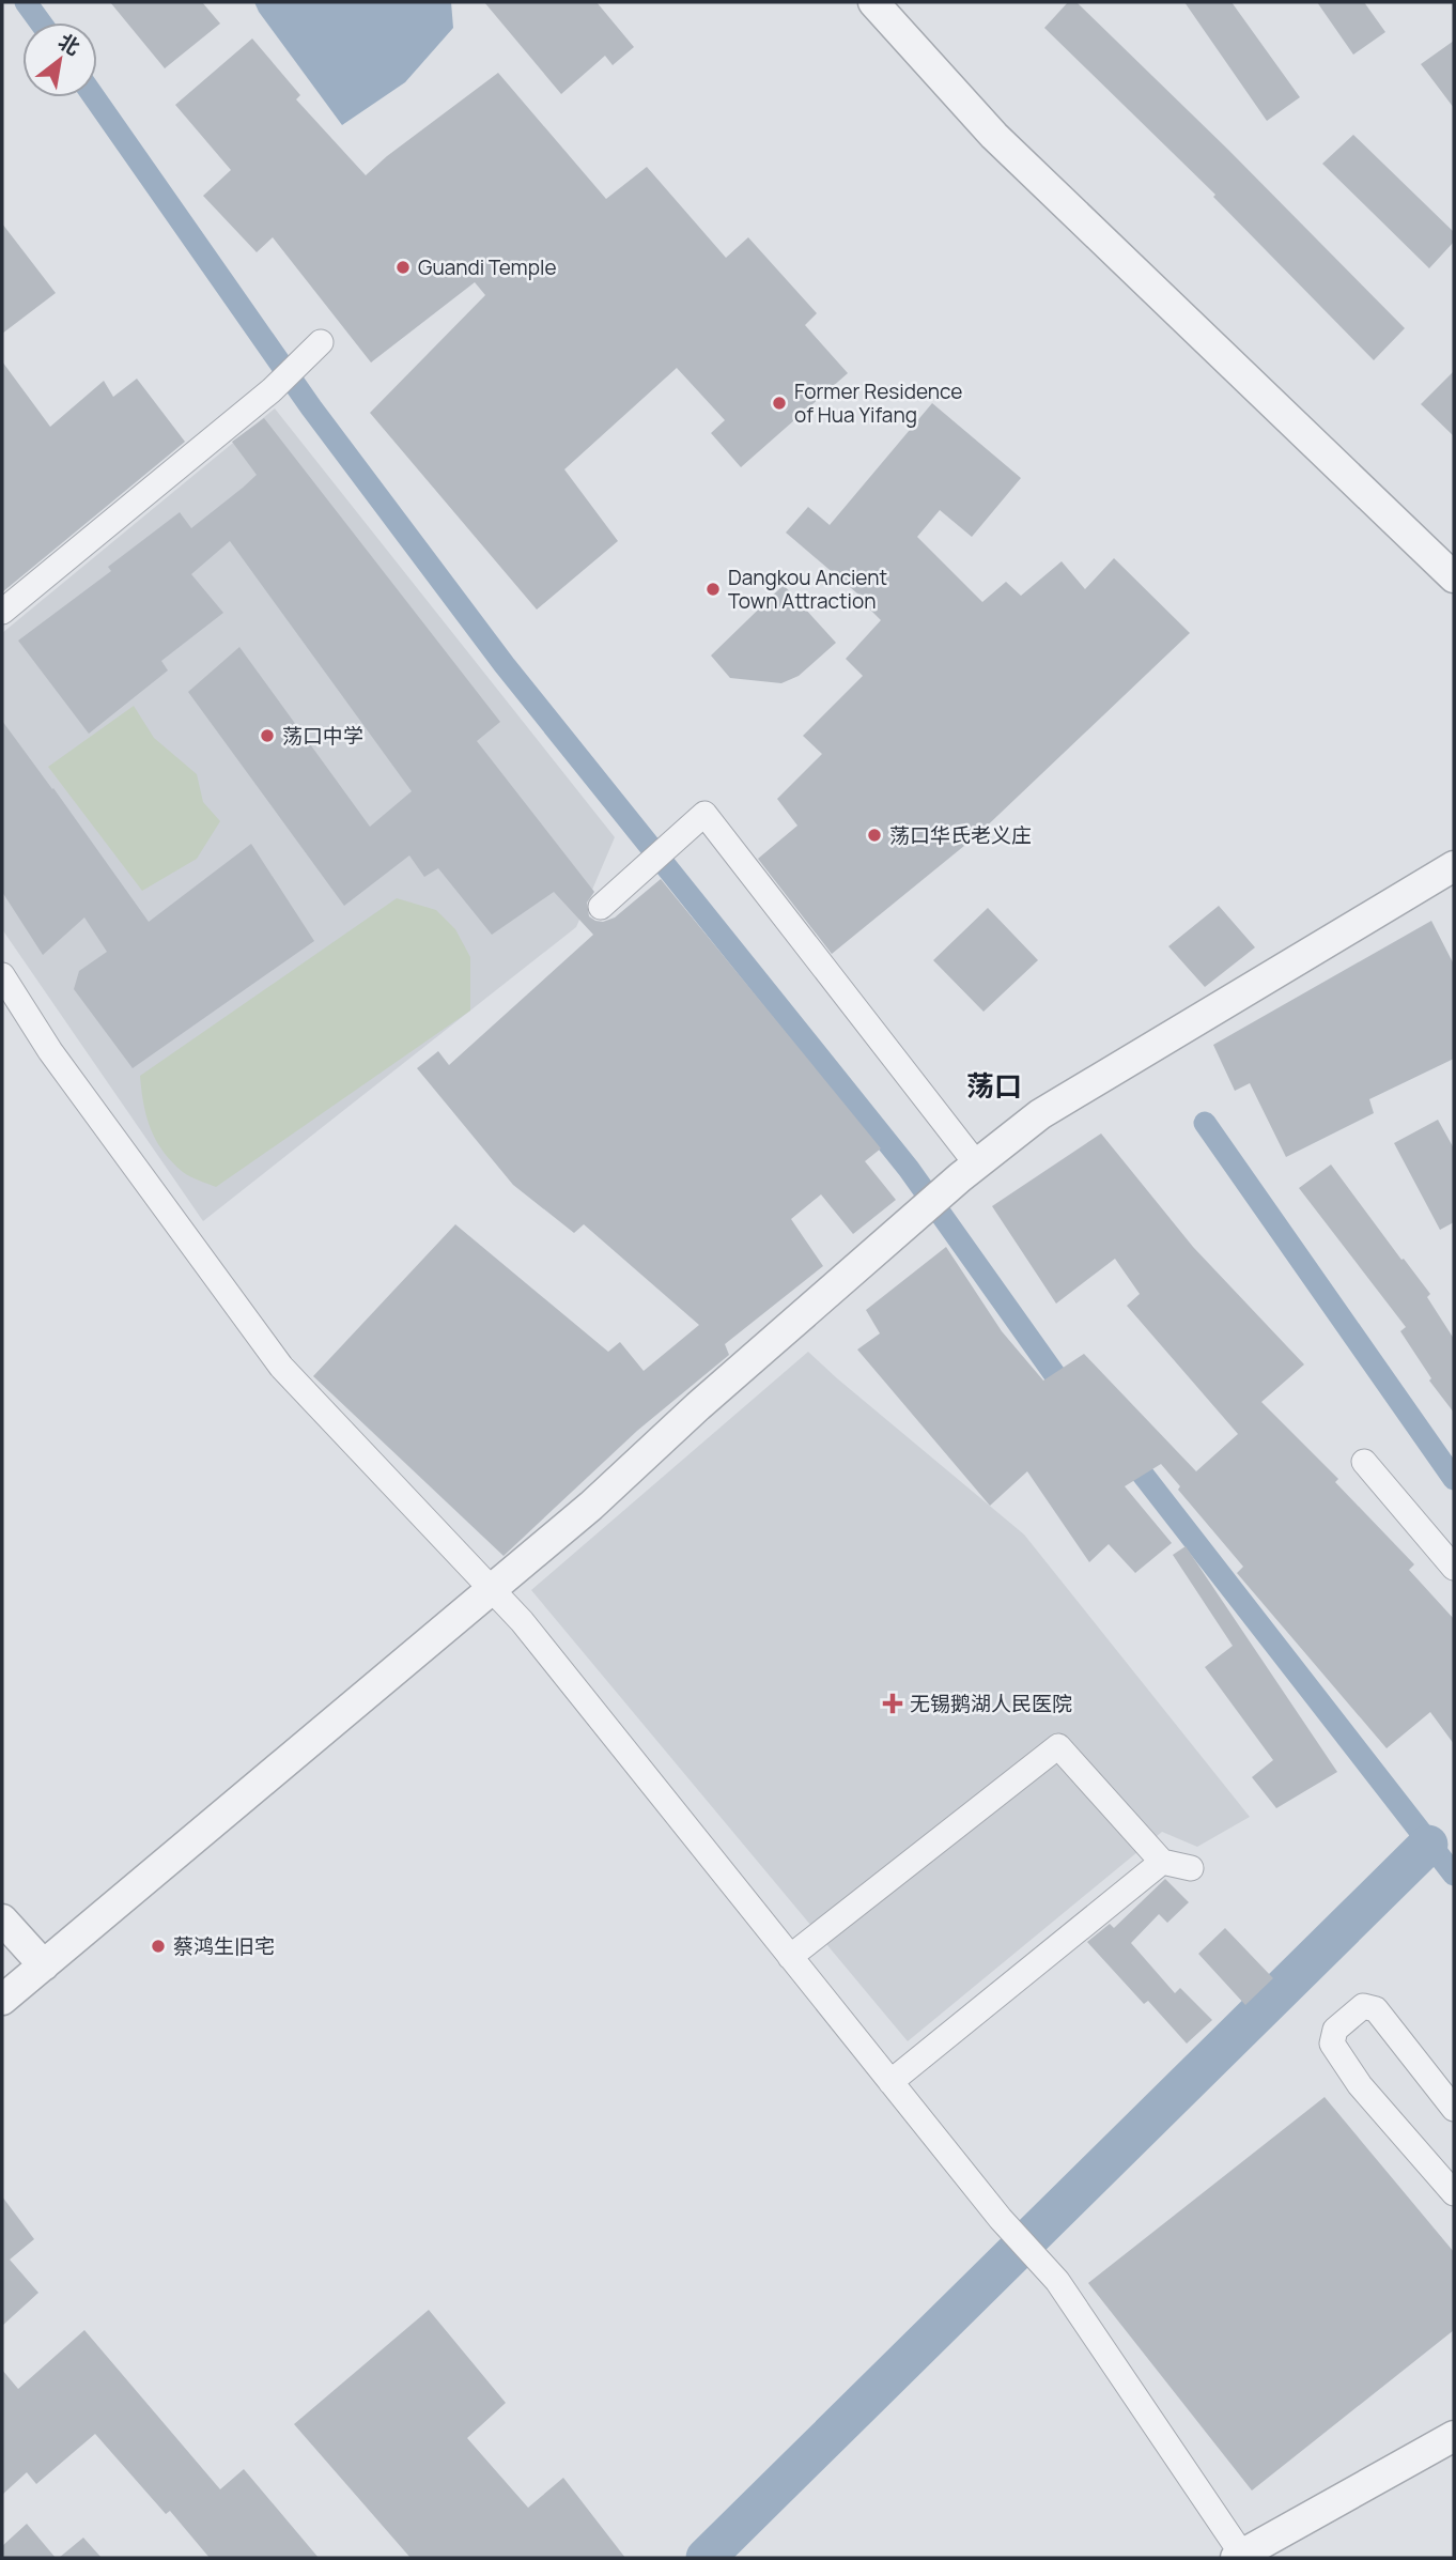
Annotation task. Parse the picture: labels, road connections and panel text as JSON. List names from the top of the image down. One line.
{"districts":["荡口"],"places":{"other":["Guandi Temple","Former Residence of Hua Yifang","Dangkou Ancient Town Attraction","荡口中学","荡口华氏老义庄","蔡鸿生旧宅"],"health":["无锡鹅湖人民医院"]},"north":"top right"}
